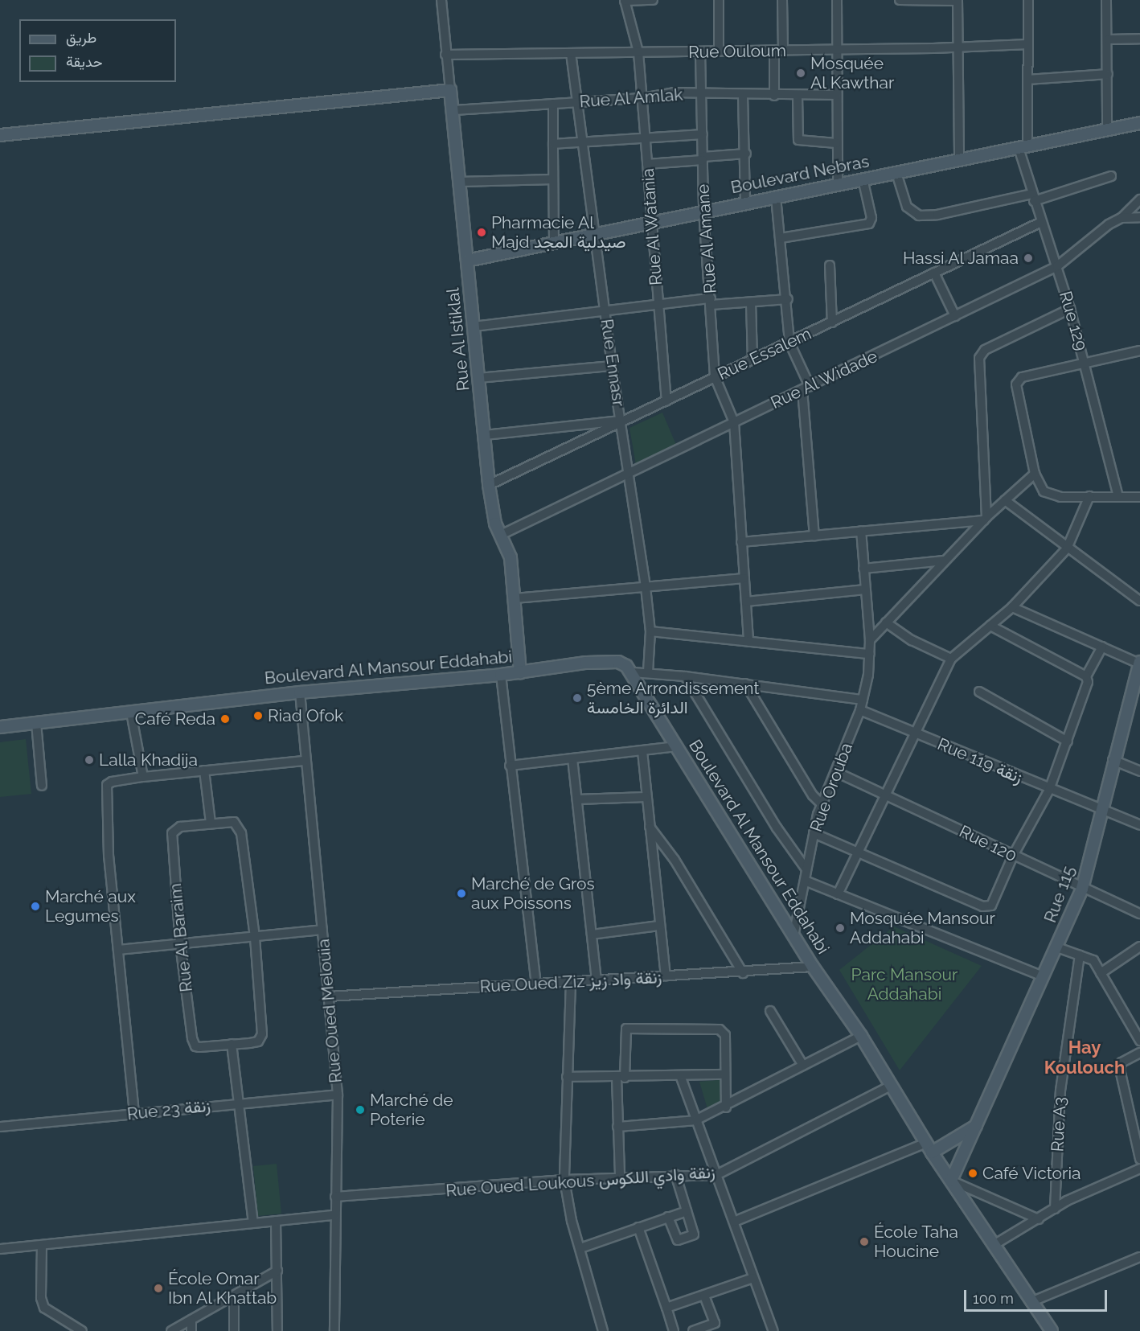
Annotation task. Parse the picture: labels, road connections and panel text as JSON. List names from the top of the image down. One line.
{"streets":{"street":["Rue Ouloum","Rue Al Amlak","Boulevard Nebras","Rue Al Watania","Rue Al Amane","Rue 129","Rue Al Istiklal","Rue Essalem","Rue Ennasr","Rue Al Widade","Boulevard Al Mansour Eddahabi","Rue 119 زنقة","Rue Orouba","Rue 120","Rue 115","Rue Al Baraim","Rue Oued Ziz زنقة واد زيز","Rue Oued Melouia","Rue 23 زنقة","Rue A3","Rue Oued Loukous زنقة وادي اللكوس"]},"crossings":[["Rue Ouloum","Rue Al Watania"],["Rue Ouloum","Rue Al Amane"],["Rue Ouloum","Rue 129"],["Rue Ouloum","Rue Al Istiklal"],["Rue Ouloum","Rue Ennasr"],["Rue Al Amlak","Rue Al Watania"],["Rue Al Amlak","Rue Al Amane"],["Rue Al Amlak","Rue Al Istiklal"],["Rue Al Amlak","Rue Ennasr"],["Boulevard Nebras","Rue Al Watania"],["Boulevard Nebras","Rue Al Amane"],["Boulevard Nebras","Rue 129"],["Boulevard Nebras","Rue Al Istiklal"],["Boulevard Nebras","Rue Ennasr"],["Rue Al Watania","Rue Essalem"],["Rue Al Amane","Rue Essalem"],["Rue Al Amane","Rue Al Widade"],["Rue 129","Rue Essalem"],["Rue 129","Rue Al Widade"],["Rue Al Istiklal","Rue Essalem"],["Rue Al Istiklal","Rue Al Widade"],["Rue Al Istiklal","Boulevard Al Mansour Eddahabi"],["Rue Essalem","Rue Ennasr"],["Rue Ennasr","Rue Al Widade"],["Boulevard Al Mansour Eddahabi","Rue Orouba"],["Boulevard Al Mansour Eddahabi","Rue 115"],["Boulevard Al Mansour Eddahabi","Rue Oued Ziz زنقة واد زيز"],["Boulevard Al Mansour Eddahabi","Rue Oued Melouia"],["Boulevard Al Mansour Eddahabi","Rue Oued Loukous زنقة وادي اللكوس"],["Rue 119 زنقة","Rue Orouba"],["Rue 119 زنقة","Rue 115"],["Rue Orouba","Rue 120"],["Rue 120","Rue 115"],["Rue Oued Ziz زنقة واد زيز","Rue Oued Melouia"],["Rue Oued Melouia","Rue 23 زنقة"],["Rue Oued Melouia","Rue Oued Loukous زنقة وادي اللكوس"]],"districts":["Hay Koulouch"],"parks":["Parc Mansour Addahabi"],"places":["Mosquée Al Kawthar","Pharmacie Al Majd صيدلية المجد","Hassi Al Jamaa","5ème Arrondissement الدائرة الخامسة","Riad Ofok","Café Reda","Lalla Khadija","Marché de Gros aux Poissons","Marché aux Legumes","Mosquée Mansour Addahabi","Marché de Poterie","Café Victoria","École Taha Houcine","École Omar Ibn Al Khattab"],"legend":["طريق","حديقة"],"scale_bar":"100 m"}
